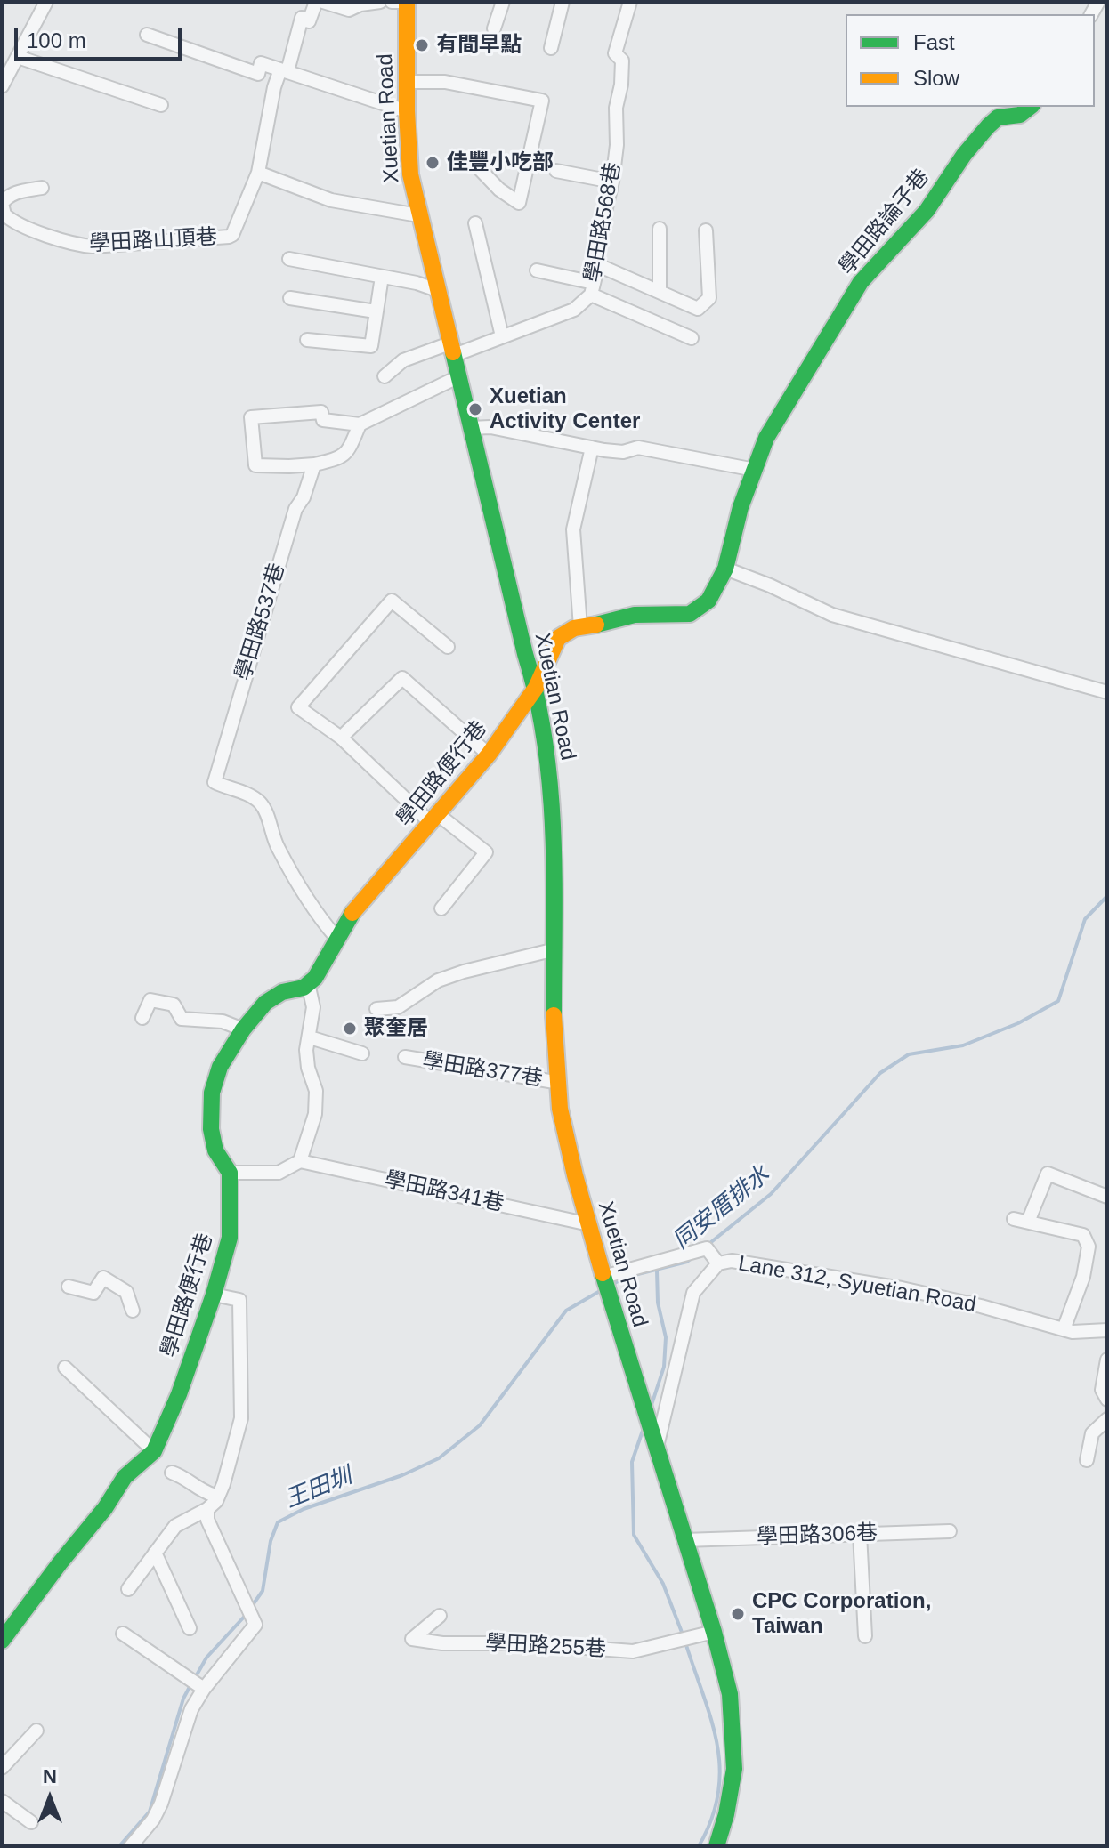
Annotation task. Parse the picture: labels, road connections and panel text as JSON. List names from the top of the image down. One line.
{"streets":{"street":["Xuetian Road","學田路568巷","學田路論子巷","學田路山頂巷","學田路537巷","學田路便行巷","學田路377巷","學田路341巷","Lane 312, Syuetian Road","學田路306巷","學田路255巷"]},"crossings":[["Xuetian Road","學田路568巷"],["Xuetian Road","學田路論子巷"],["Xuetian Road","學田路便行巷"],["Xuetian Road","學田路377巷"],["Xuetian Road","學田路341巷"],["Xuetian Road","Lane 312, Syuetian Road"],["學田路論子巷","學田路便行巷"],["學田路537巷","學田路便行巷"]],"water":["同安厝排水","王田圳"],"places":["有間早點","佳豐小吃部","Xuetian Activity Center","聚奎居","CPC Corporation, Taiwan"],"legend":["Fast","Slow"],"scale_bar":"100 m","north":"top"}
